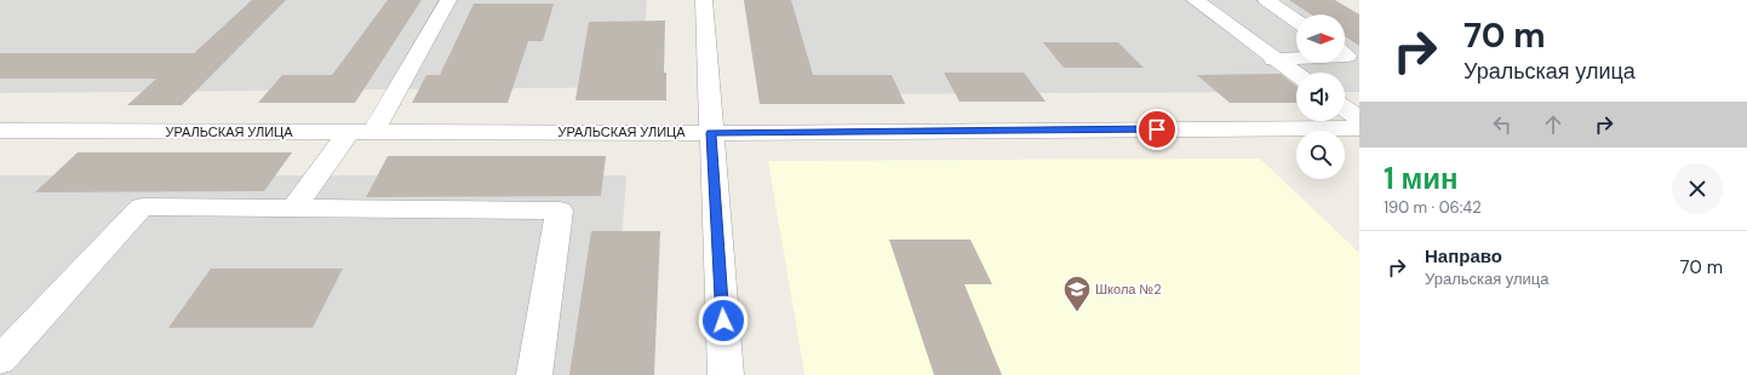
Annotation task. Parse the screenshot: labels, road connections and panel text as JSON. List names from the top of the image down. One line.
{"streets":{"street":["УРАЛЬСКАЯ УЛИЦА"]},"places":{"school or university":["Школа №2"]},"north":"right","page":{"turn":["70 m","Уральская улица"],"heading":["1 мин","190 m · 06:42"],"list":[{"name":"Направо","note":"Уральская улица","value":"70 m"}]}}
